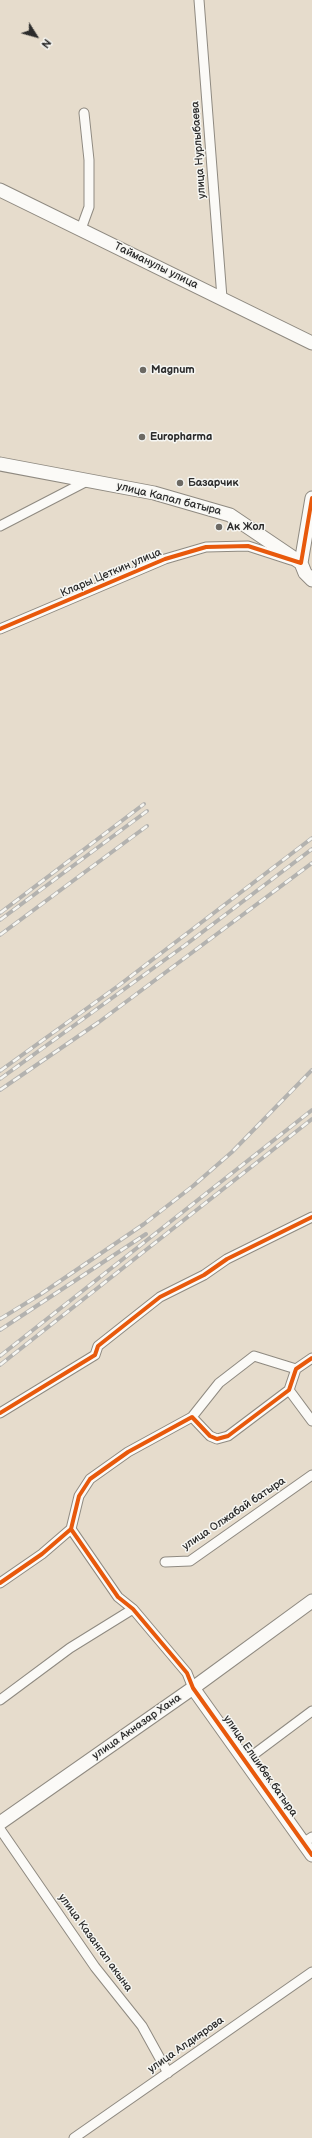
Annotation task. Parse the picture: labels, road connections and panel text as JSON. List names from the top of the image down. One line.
{"streets":{"main road":["Тайманулы улица","улица Капал батыра","улица Акназар Хана","улица Елшибек батыра"],"street":["улица Нурлыбаева","Клары Цеткин улица","улица Олжабай батыра","улица Казангап акына","улица Алдиярова"]},"crossings":[["улица Нурлыбаева","Тайманулы улица"],["улица Капал батыра","Клары Цеткин улица"],["улица Акназар Хана","улица Елшибек батыра"],["улица Казангап акына","улица Алдиярова"]],"places":["Magnum","Europharma","Базарчик","Ак Жол"],"north":"bottom right"}
